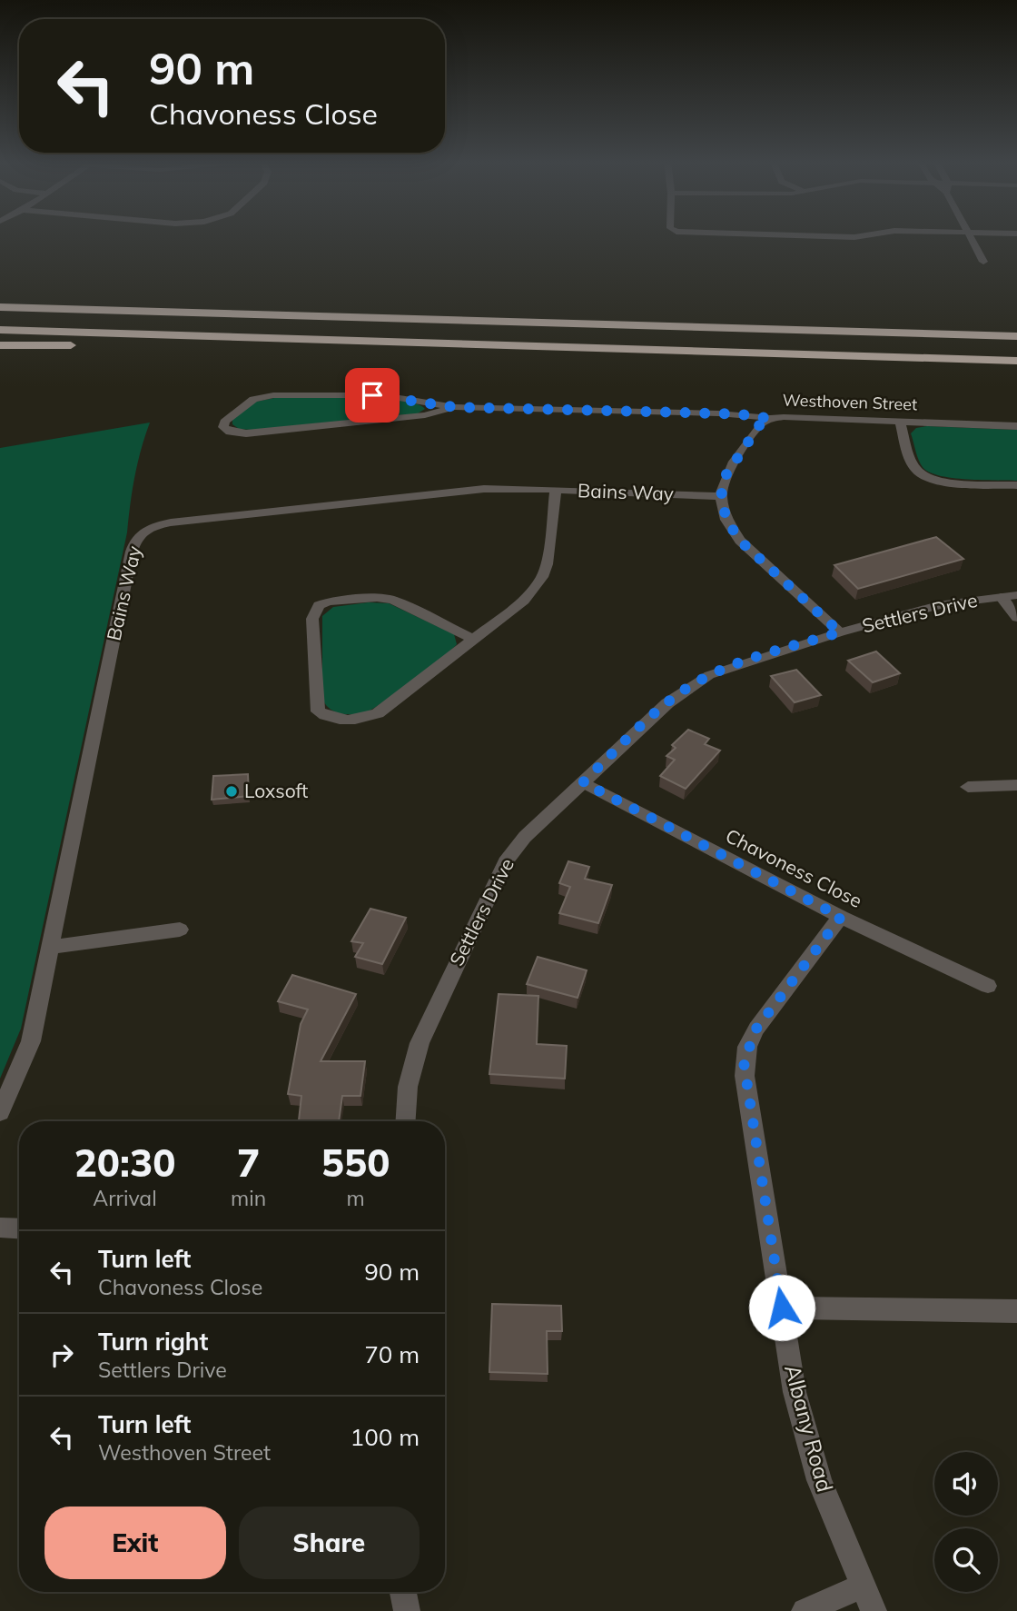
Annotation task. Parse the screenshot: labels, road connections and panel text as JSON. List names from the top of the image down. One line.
{"streets":{"street":["Westhoven Street","Bains Way","Settlers Drive","Chavoness Close","Albany Road"]},"crossings":[["Westhoven Street","Bains Way"],["Settlers Drive","Chavoness Close"],["Chavoness Close","Albany Road"]],"places":["Loxsoft"],"page":{"turn":["90 m","Chavoness Close"],"eta":["20:30","Arrival","7","min","550","m"],"list":[{"name":"Turn left","note":"Chavoness Close","value":"90 m"},{"name":"Turn right","note":"Settlers Drive","value":"70 m"},{"name":"Turn left","note":"Westhoven Street","value":"100 m"}],"buttons":["Exit","Share"]}}
